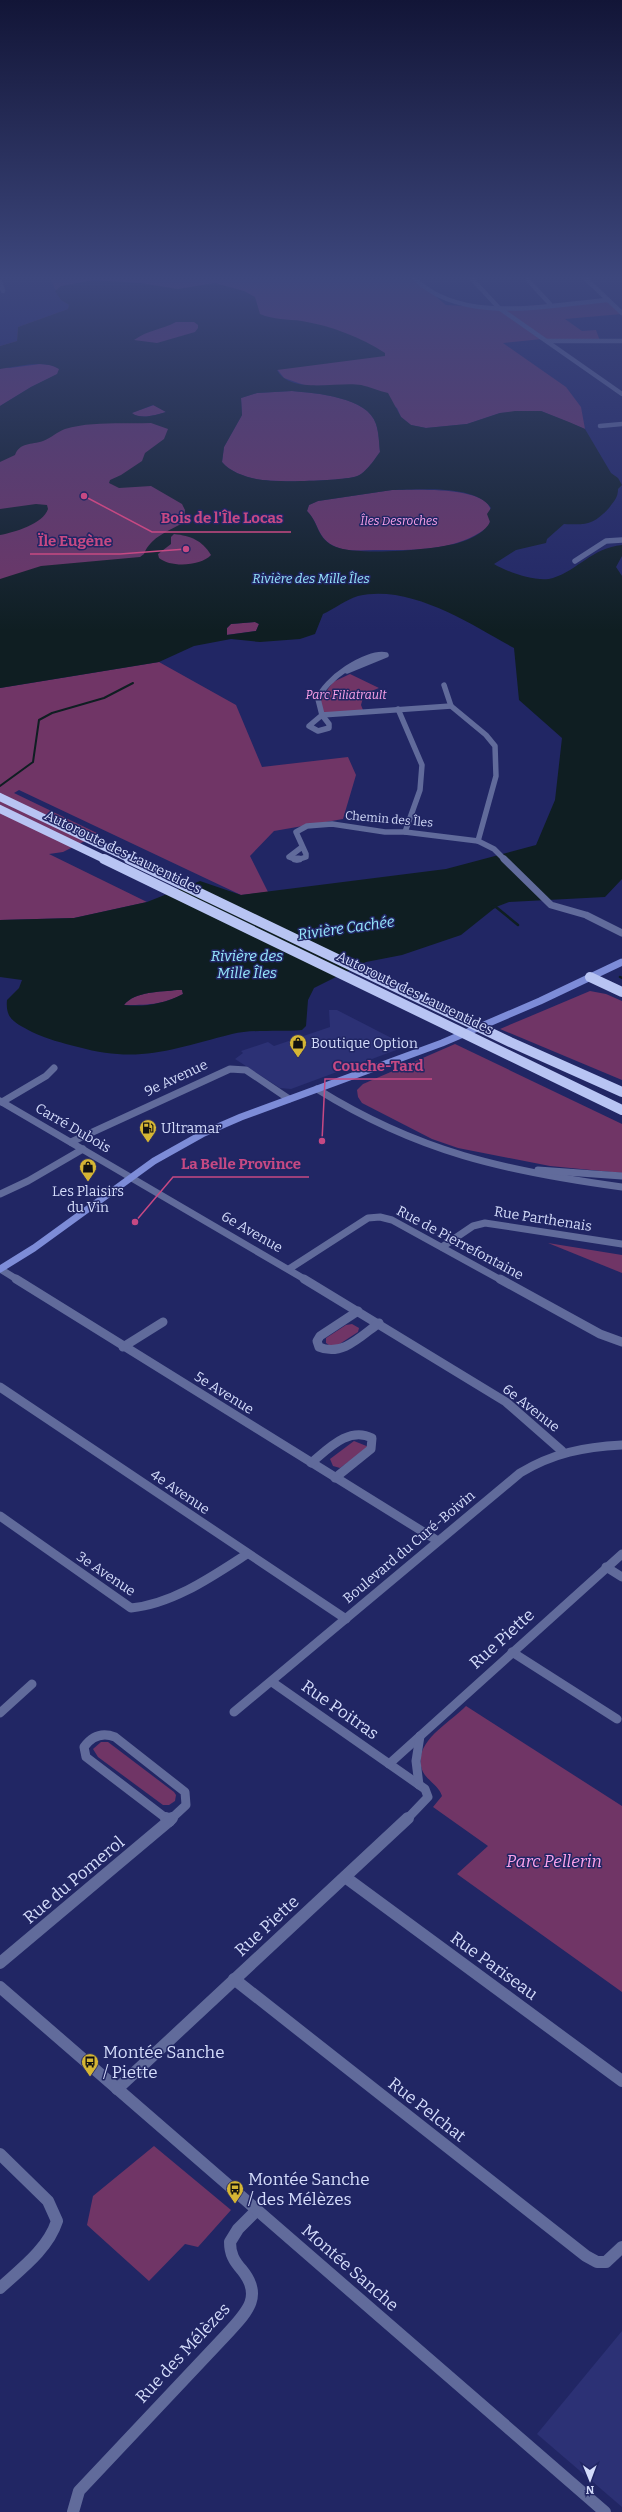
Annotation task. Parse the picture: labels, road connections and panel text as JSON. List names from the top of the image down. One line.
{"streets":{"highway":["Autoroute des Laurentides"],"street":["Chemin des Îles","9e Avenue","Carré Dubois","Rue Parthenais","6e Avenue","Rue de Pierrefontaine","5e Avenue","4e Avenue","Boulevard du Curé-Boivin","3e Avenue","Rue Piette","Rue Poitras","Rue du Pomerol","Rue Pariseau","Rue Pelchat","Montée Sanche","Rue des Mélèzes"]},"crossings":[["9e Avenue","Carré Dubois"],["Carré Dubois","6e Avenue"],["Rue Parthenais","Rue de Pierrefontaine"],["6e Avenue","Rue de Pierrefontaine"],["6e Avenue","Boulevard du Curé-Boivin"],["5e Avenue","Boulevard du Curé-Boivin"],["4e Avenue","Boulevard du Curé-Boivin"],["4e Avenue","3e Avenue"],["Boulevard du Curé-Boivin","Rue Poitras"],["Rue Piette","Rue Poitras"],["Rue Piette","Rue Pariseau"],["Rue Piette","Rue Pelchat"],["Rue Piette","Montée Sanche"],["Montée Sanche","Rue des Mélèzes"]],"water":["Rivière des Mille Îles","Rivière Cachée"],"parks":["Îles Desroches","Parc Filiatrault","Parc Pellerin"],"places":{"other":["Bois de l'Île Locas","Ïle Eugène","Couche-Tard","La Belle Province"],"shop":["Boutique Option","Les Plaisirs du Vin"],"fuel station":["Ultramar"],"bus stop":["Montée Sanche / Piette","Montée Sanche / des Mélèzes"]},"north":"bottom"}
